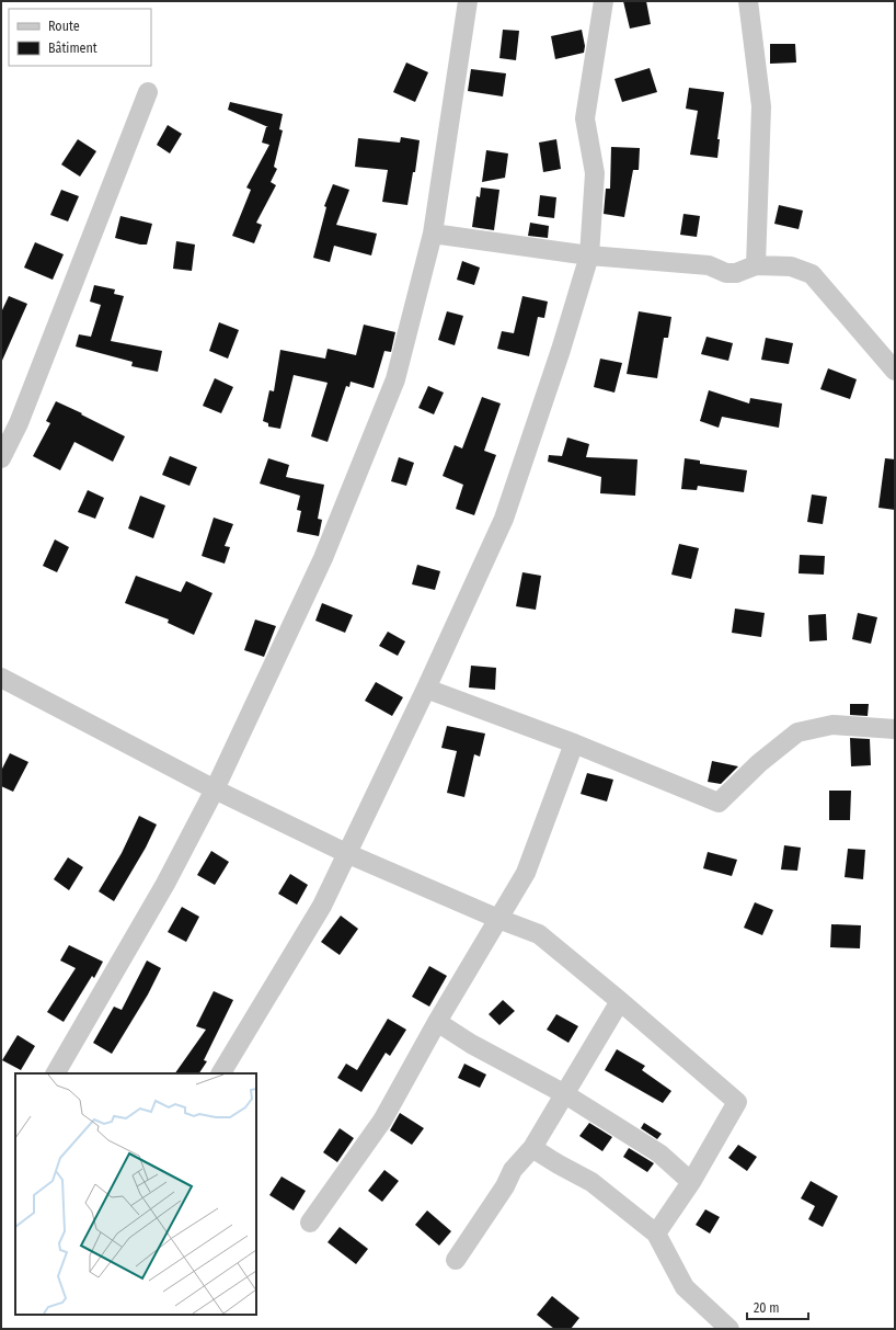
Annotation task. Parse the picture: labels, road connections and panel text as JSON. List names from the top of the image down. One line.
{"legend":["Route","Bâtiment"],"scale_bar":"20 m"}
